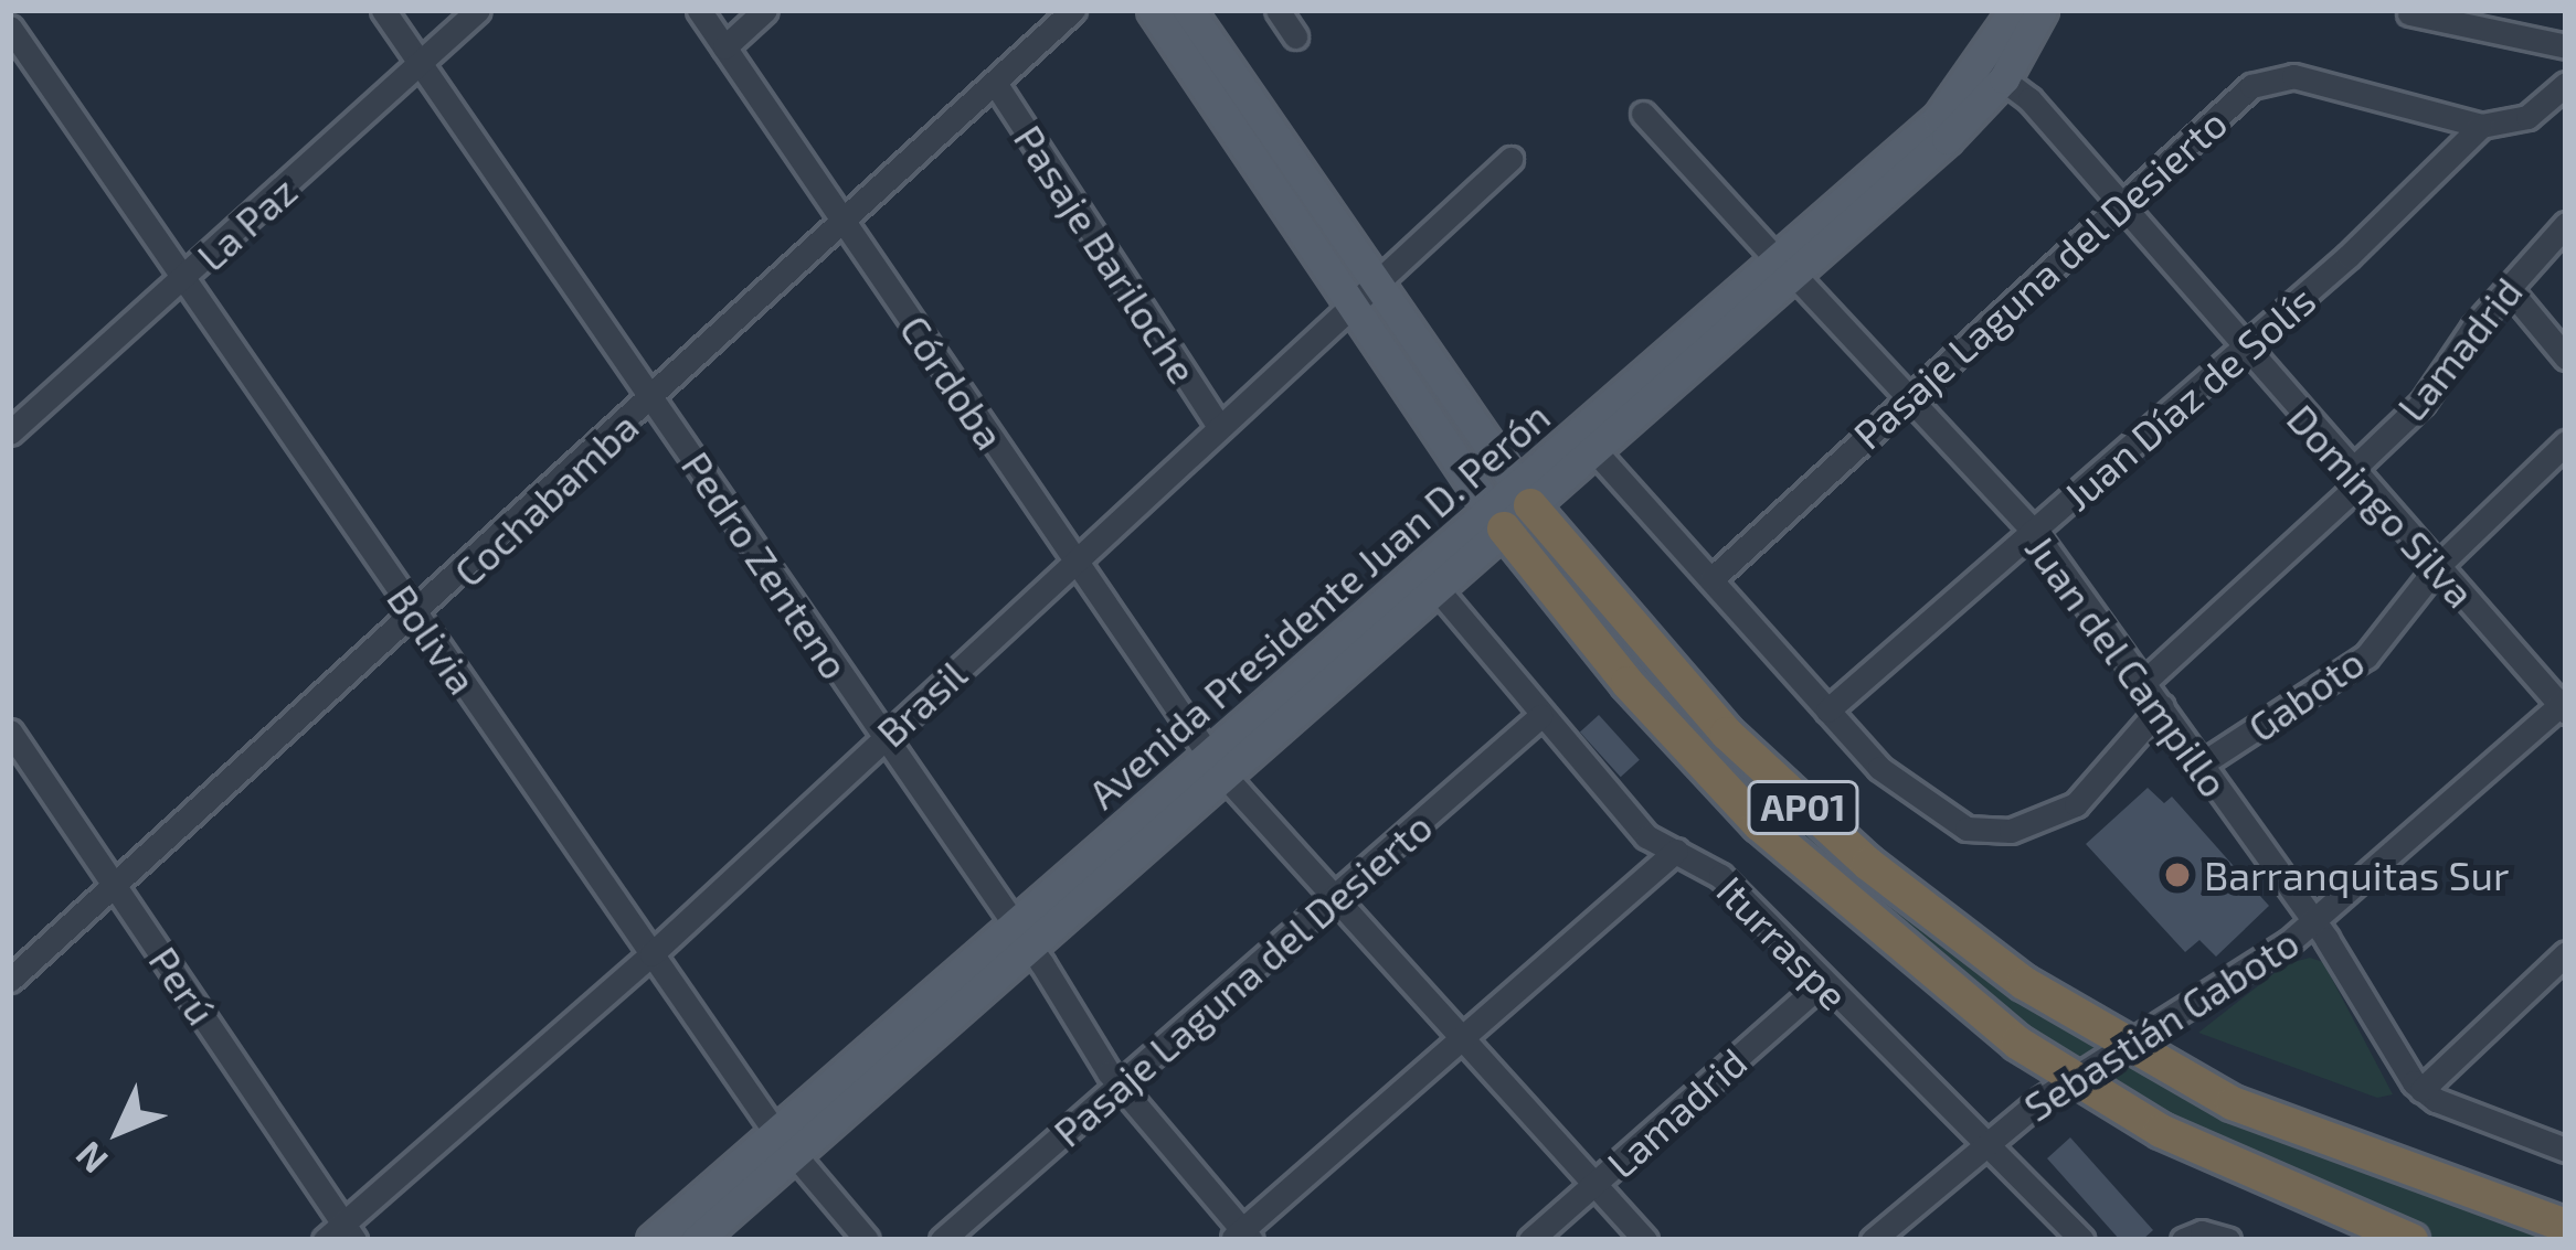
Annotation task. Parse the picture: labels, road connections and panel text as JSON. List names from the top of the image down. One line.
{"streets":{"highway":["AP01"],"main road":["Avenida Presidente Juan D. Perón"],"street":["La Paz","Pasaje Bariloche","Pasaje Laguna del Desierto","Lamadrid","Córdoba","Juan Díaz de Solís","Cochabamba","Domingo Silva","Pedro Zenteno","Bolivia","Juan del Campillo","Gaboto","Brasil","Iturraspe","Perú","Sebastián Gaboto"]},"crossings":[["La Paz","Pedro Zenteno"],["La Paz","Bolivia"],["Pasaje Bariloche","Cochabamba"],["Pasaje Bariloche","Brasil"],["Pasaje Laguna del Desierto","Córdoba"],["Pasaje Laguna del Desierto","Juan Díaz de Solís"],["Pasaje Laguna del Desierto","Domingo Silva"],["Pasaje Laguna del Desierto","Pedro Zenteno"],["Pasaje Laguna del Desierto","Juan del Campillo"],["Pasaje Laguna del Desierto","Iturraspe"],["Lamadrid","Córdoba"],["Lamadrid","Domingo Silva"],["Lamadrid","Juan del Campillo"],["Lamadrid","Iturraspe"],["Córdoba","Cochabamba"],["Córdoba","Avenida Presidente Juan D. Perón"],["Córdoba","Brasil"],["Juan Díaz de Solís","Domingo Silva"],["Juan Díaz de Solís","Juan del Campillo"],["Cochabamba","Pedro Zenteno"],["Cochabamba","Bolivia"],["Cochabamba","Perú"],["Domingo Silva","Avenida Presidente Juan D. Perón"],["Domingo Silva","Gaboto"],["Domingo Silva","Sebastián Gaboto"],["Pedro Zenteno","Avenida Presidente Juan D. Perón"],["Pedro Zenteno","Brasil"],["Avenida Presidente Juan D. Perón","Bolivia"],["Avenida Presidente Juan D. Perón","Juan del Campillo"],["Avenida Presidente Juan D. Perón","AP01"],["Avenida Presidente Juan D. Perón","Iturraspe"],["Bolivia","Brasil"],["Juan del Campillo","Gaboto"],["Juan del Campillo","Sebastián Gaboto"],["Brasil","Perú"],["AP01","Sebastián Gaboto"],["Iturraspe","Sebastián Gaboto"]],"places":["Barranquitas Sur"],"north":"bottom left"}
